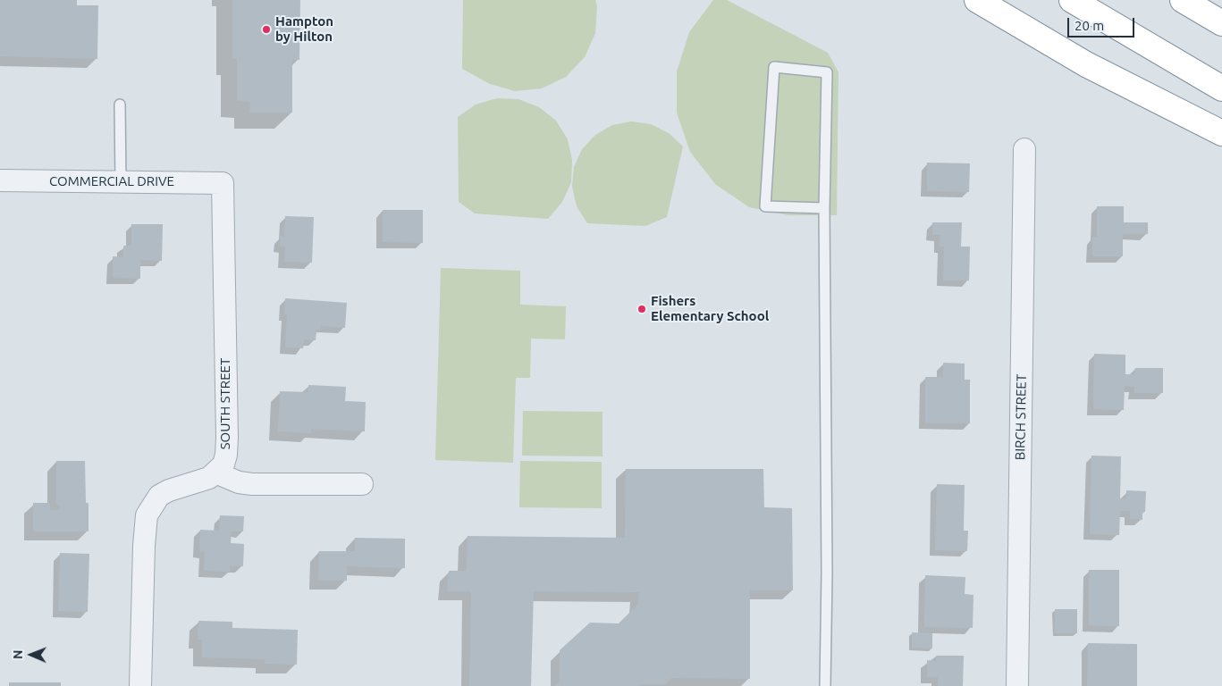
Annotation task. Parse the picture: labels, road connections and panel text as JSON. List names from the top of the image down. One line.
{"streets":{"street":["COMMERCIAL DRIVE","SOUTH STREET","BIRCH STREET"]},"crossings":[["COMMERCIAL DRIVE","SOUTH STREET"]],"places":["Hampton by Hilton","Fishers Elementary School"],"scale_bar":"20 m","north":"left"}
